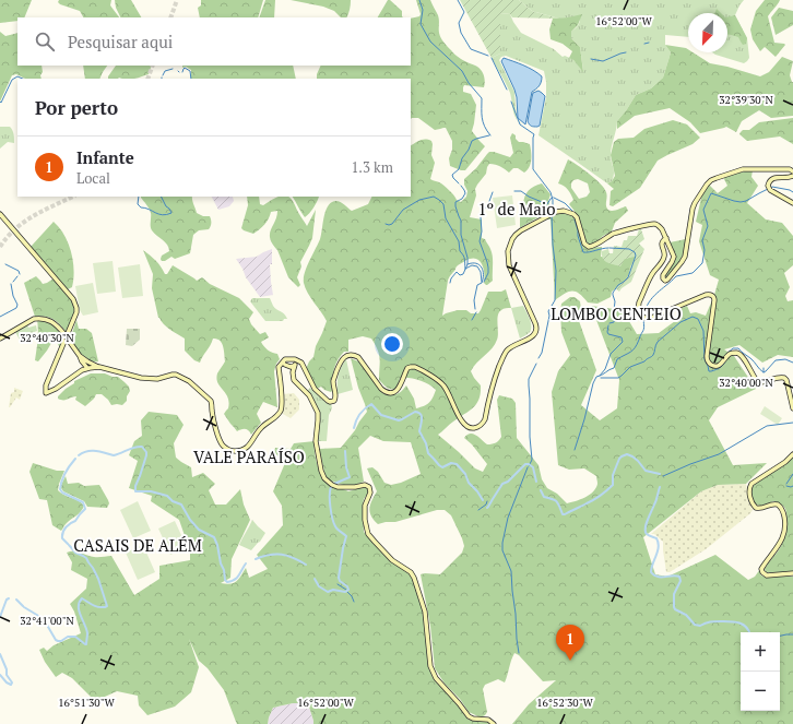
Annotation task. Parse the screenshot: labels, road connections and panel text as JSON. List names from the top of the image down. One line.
{"districts":["1º de Maio","LOMBO CENTEIO","VALE PARAÍSO","CASAIS DE ALÉM"],"north":"bottom left","page":{"search":"Pesquisar aqui","heading":"Por perto","list":[{"mark":"1","name":"Infante","note":"Local","value":"1.3 km"}],"pins":"1","map_buttons":["+","−"]},"coordinates":["16°52'00\"W","32°39'30\"N","32°40'30\"N","32°40'00\"N","32°41'00\"N","16°51'30\"W","16°52'30\"W"]}
